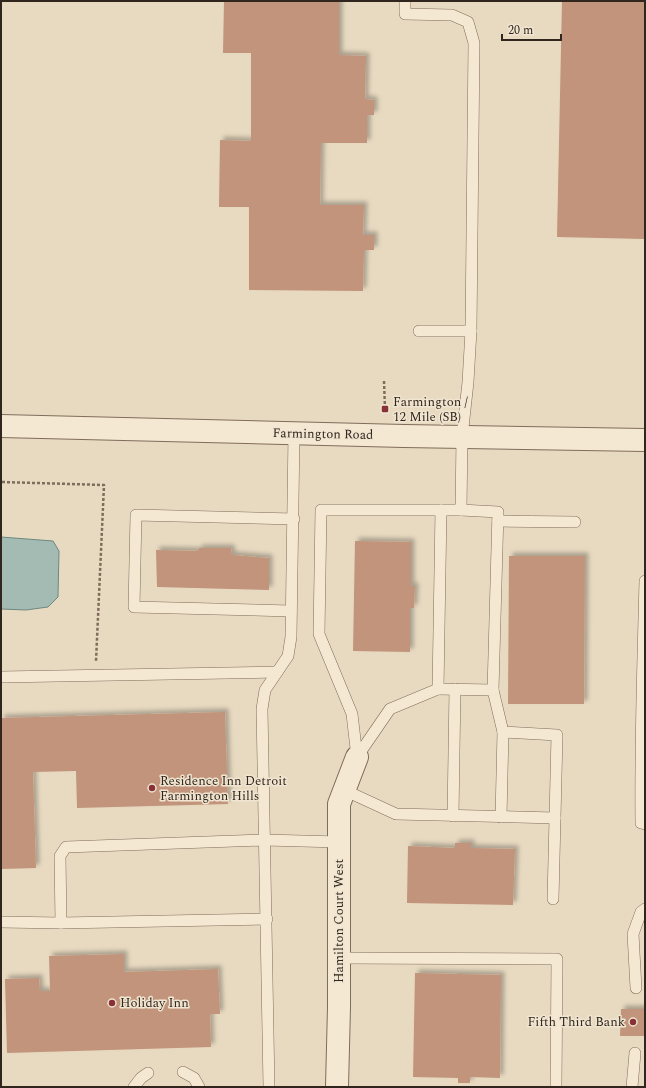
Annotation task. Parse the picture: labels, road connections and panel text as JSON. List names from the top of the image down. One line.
{"streets":{"street":["Farmington Road","Hamilton Court West"]},"places":{"transit":["Farmington / 12 Mile (SB)"],"other":["Residence Inn Detroit Farmington Hills","Holiday Inn","Fifth Third Bank"]},"scale_bar":"20 m"}
